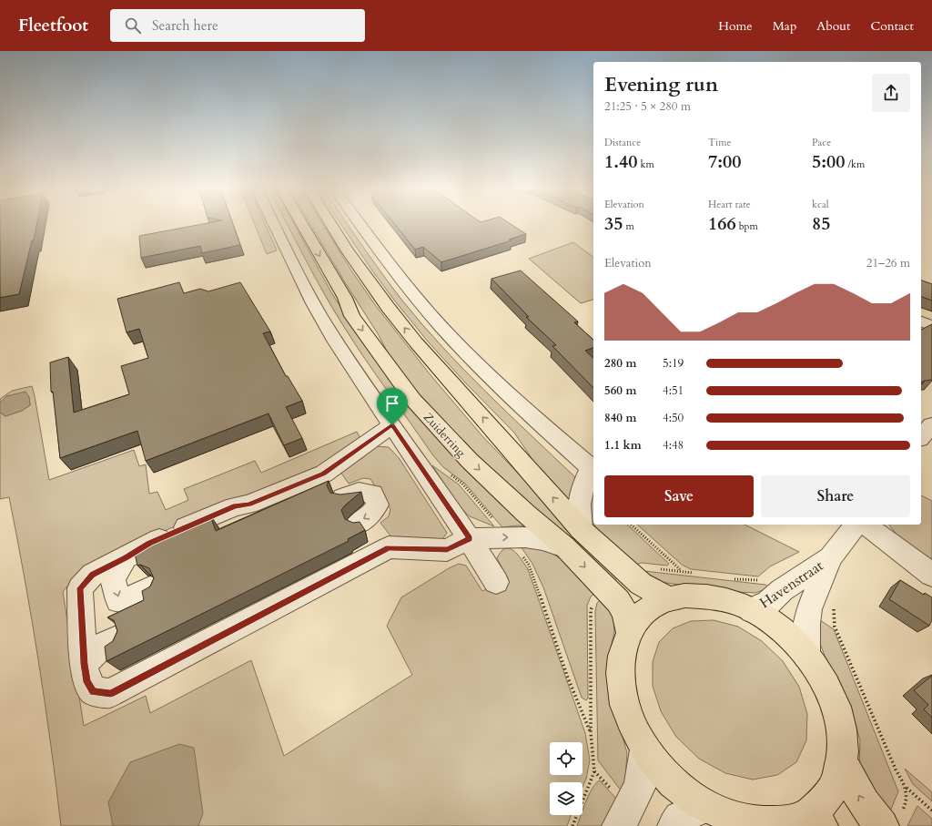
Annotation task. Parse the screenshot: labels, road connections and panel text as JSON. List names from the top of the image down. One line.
{"streets":{"main road":["Zuiderring"],"street":["Havenstraat"]},"page":{"header":"Fleetfoot","search":"Search here","nav":["Home","Map","About","Contact"],"heading":["Evening run","21:25 · 5 × 280 m"],"stats":[["Distance","1.40 km"],["Time","7:00"],["Pace","5:00 /km"],["Elevation","35 m"],["Heart rate","166 bpm"],["kcal","85"]],"chart":["Elevation","21–26 m"],"list":[{"name":"280 m","note":"5:19"},{"name":"560 m","note":"4:51"},{"name":"840 m","note":"4:50"},{"name":"1.1 km","note":"4:48"}],"buttons":["Save","Share"]}}
